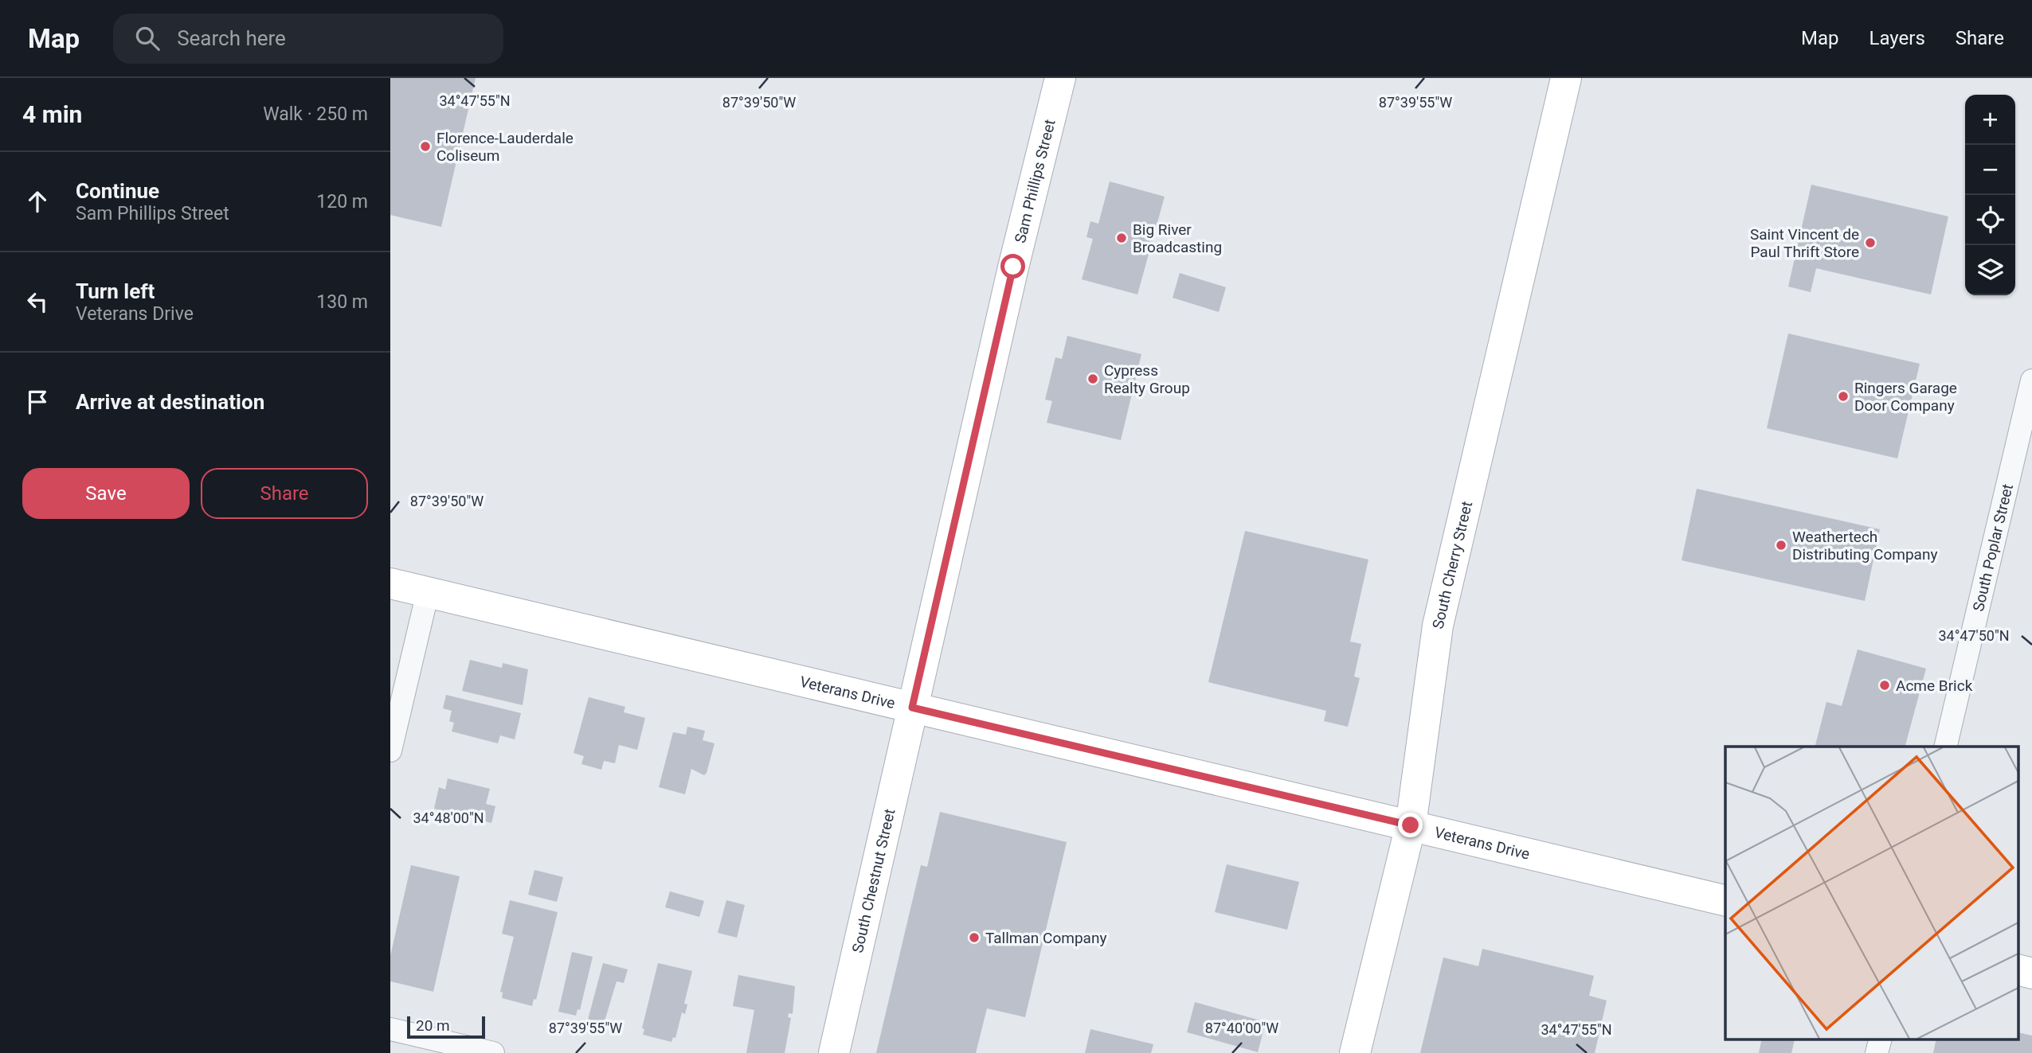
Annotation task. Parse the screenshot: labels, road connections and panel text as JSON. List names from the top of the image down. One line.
{"streets":{"street":["Sam Phillips Street","South Poplar Street","South Cherry Street","Veterans Drive","South Chestnut Street"]},"crossings":[["Sam Phillips Street","Veterans Drive"],["Sam Phillips Street","South Chestnut Street"],["South Cherry Street","Veterans Drive"],["Veterans Drive","South Chestnut Street"]],"places":["Florence-Lauderdale Coliseum","Big River Broadcasting","Saint Vincent de Paul Thrift Store","Cypress Realty Group","Ringers Garage Door Company","Weathertech Distributing Company","Acme Brick","Tallman Company"],"scale_bar":"20 m","page":{"header":"Map","search":"Search here","nav":["Map","Layers","Share"],"heading":["4 min","Walk · 250 m"],"map_buttons":["+","−"],"list":[["Continue","Sam Phillips Street","120 m"],["Turn left","Veterans Drive","130 m"],"Arrive at destination"],"buttons":["Save","Share"],"scale":"20 m"},"coordinates":["34°47'55\"N","87°39'50\"W","87°39'55\"W","34°47'50\"N","34°48'00\"N","87°40'00\"W"]}
